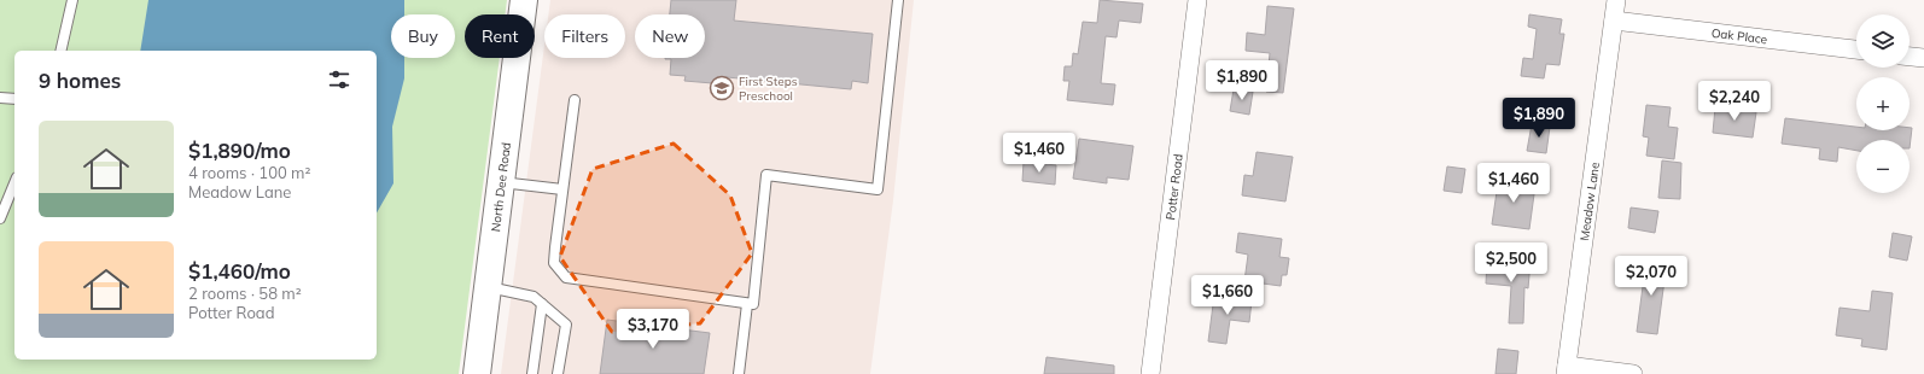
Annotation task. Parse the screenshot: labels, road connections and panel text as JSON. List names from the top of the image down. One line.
{"streets":{"street":["Oak Place","North Dee Road","Potter Road","Meadow Lane"]},"crossings":[["Oak Place","Meadow Lane"]],"places":{"school or university":["First Steps Preschool"]},"page":{"map_buttons":["+","−"],"chip":["Buy","Rent","Filters","New"],"heading":"9 homes","price":["$1,890","$2,240","$1,890","$1,460","$1,460","$2,500","$2,070","$1,660","$3,170"],"list":[{"name":"$1,890/mo","note":"4 rooms · 100 m² · Meadow Lane"},{"name":"$1,460/mo","note":"2 rooms · 58 m² · Potter Road"}]}}
